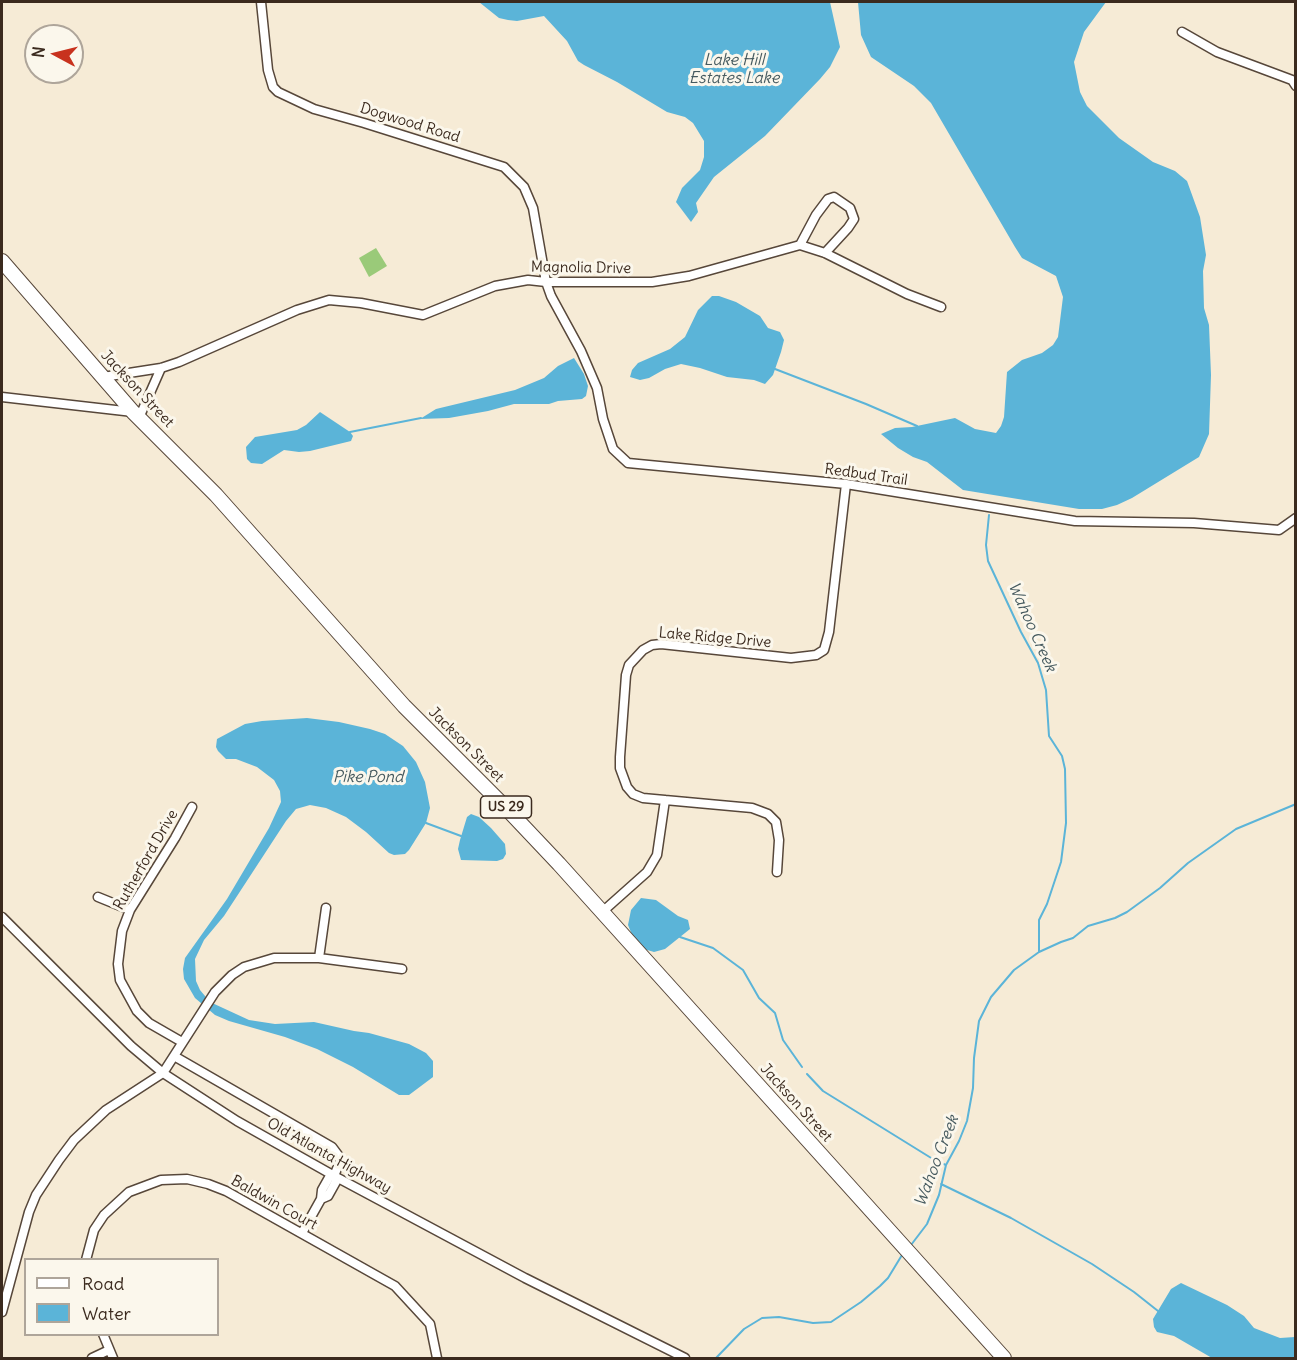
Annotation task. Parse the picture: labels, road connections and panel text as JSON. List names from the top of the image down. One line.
{"streets":{"main road":["Jackson Street","US 29"],"street":["Dogwood Road","Magnolia Drive","Redbud Trail","Lake Ridge Drive","Rutherford Drive","Old Atlanta Highway","Baldwin Court"]},"crossings":[["Dogwood Road","Magnolia Drive"],["Dogwood Road","Redbud Trail"],["Magnolia Drive","Jackson Street"],["Magnolia Drive","Redbud Trail"],["Redbud Trail","Lake Ridge Drive"]],"water":["Lake Hill Estates Lake","Wahoo Creek","Pike Pond"],"legend":["Road","Water"],"north":"left"}
